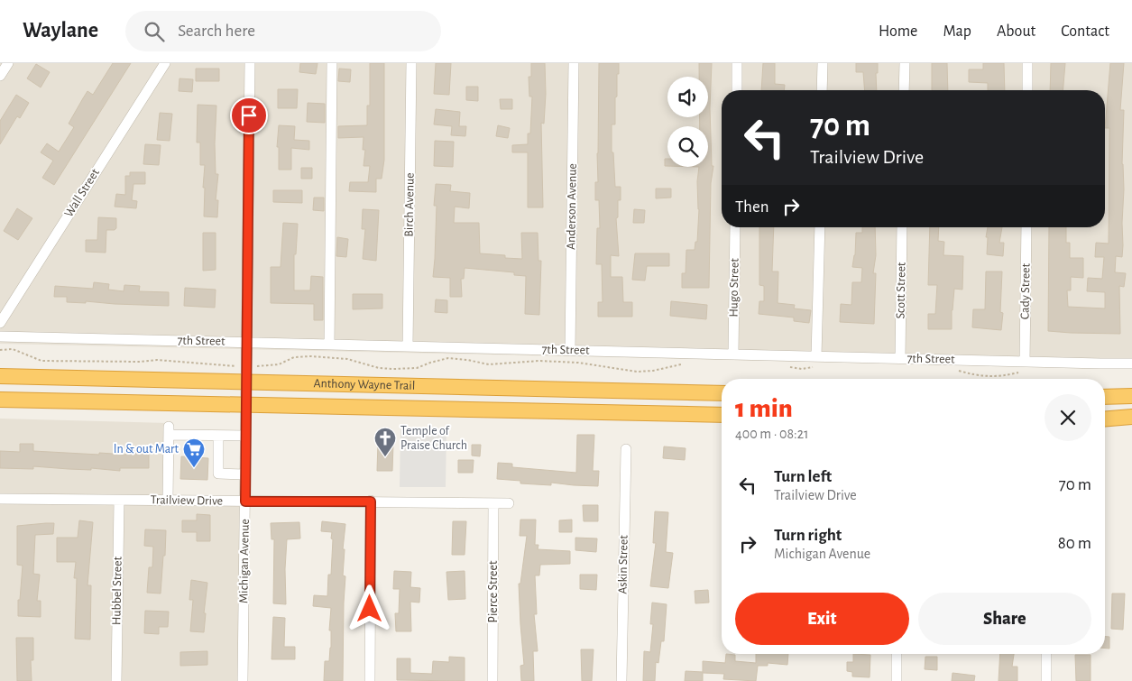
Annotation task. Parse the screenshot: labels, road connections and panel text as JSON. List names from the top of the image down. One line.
{"streets":{"highway":["Anthony Wayne Trail"],"street":["Wall Street","Birch Avenue","Anderson Avenue","Hugo Street","Scott Street","Cady Street","7th Street","Trailview Drive","Michigan Avenue","Askin Street","Hubbel Street","Pierce Street"]},"crossings":[["Birch Avenue","7th Street"],["Anderson Avenue","7th Street"],["Hugo Street","7th Street"],["Scott Street","7th Street"],["Cady Street","7th Street"],["7th Street","Michigan Avenue"],["Anthony Wayne Trail","Michigan Avenue"],["Trailview Drive","Michigan Avenue"],["Trailview Drive","Hubbel Street"],["Trailview Drive","Pierce Street"]],"places":{"church":["Temple of Praise Church"],"supermarket":["In & out Mart"]},"page":{"header":"Waylane","search":"Search here","nav":["Home","Map","About","Contact"],"turn":["70 m","Trailview Drive"],"then":"Then","heading":["1 min","400 m · 08:21"],"list":[{"name":"Turn left","note":"Trailview Drive","value":"70 m"},{"name":"Turn right","note":"Michigan Avenue","value":"80 m"}],"buttons":["Exit","Share"]}}
